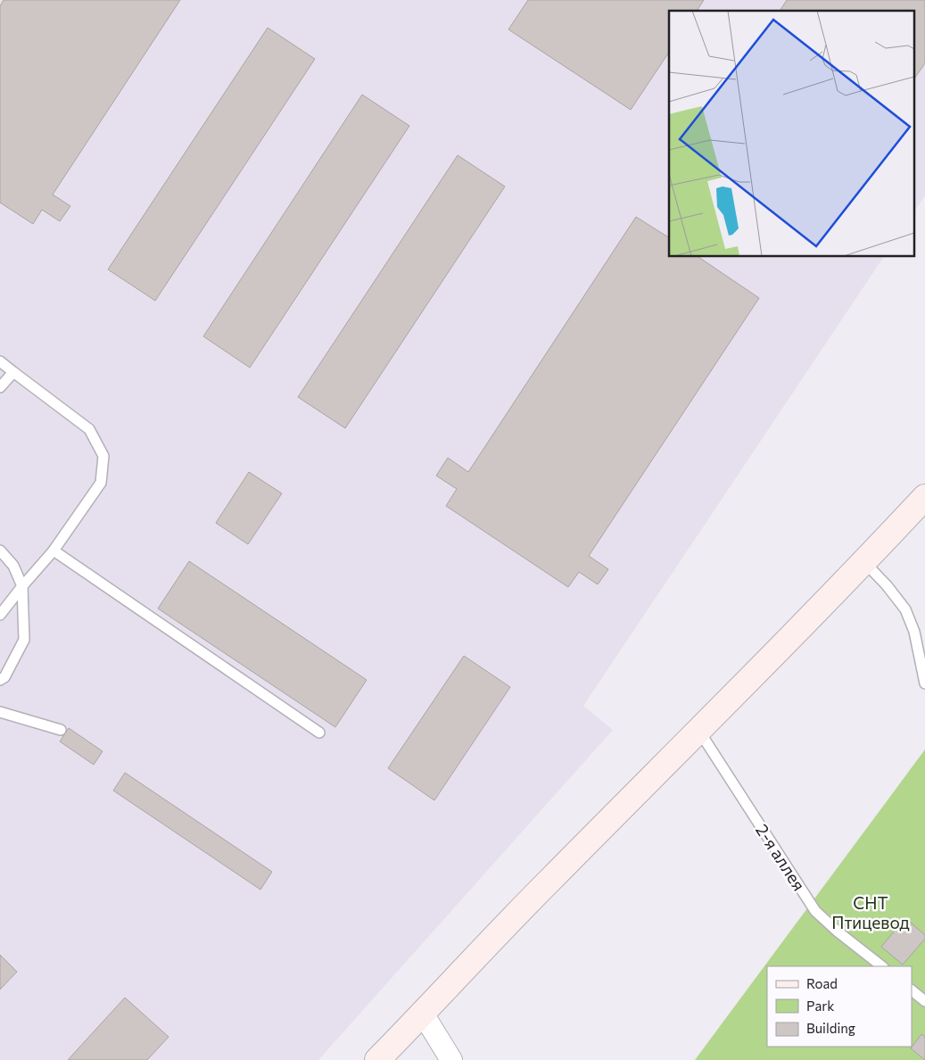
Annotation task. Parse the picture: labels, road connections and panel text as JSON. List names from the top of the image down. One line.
{"streets":{"lane":["2-я аллея"]},"parks":["СНТ Птицевод"],"legend":["Road","Park","Building"]}
